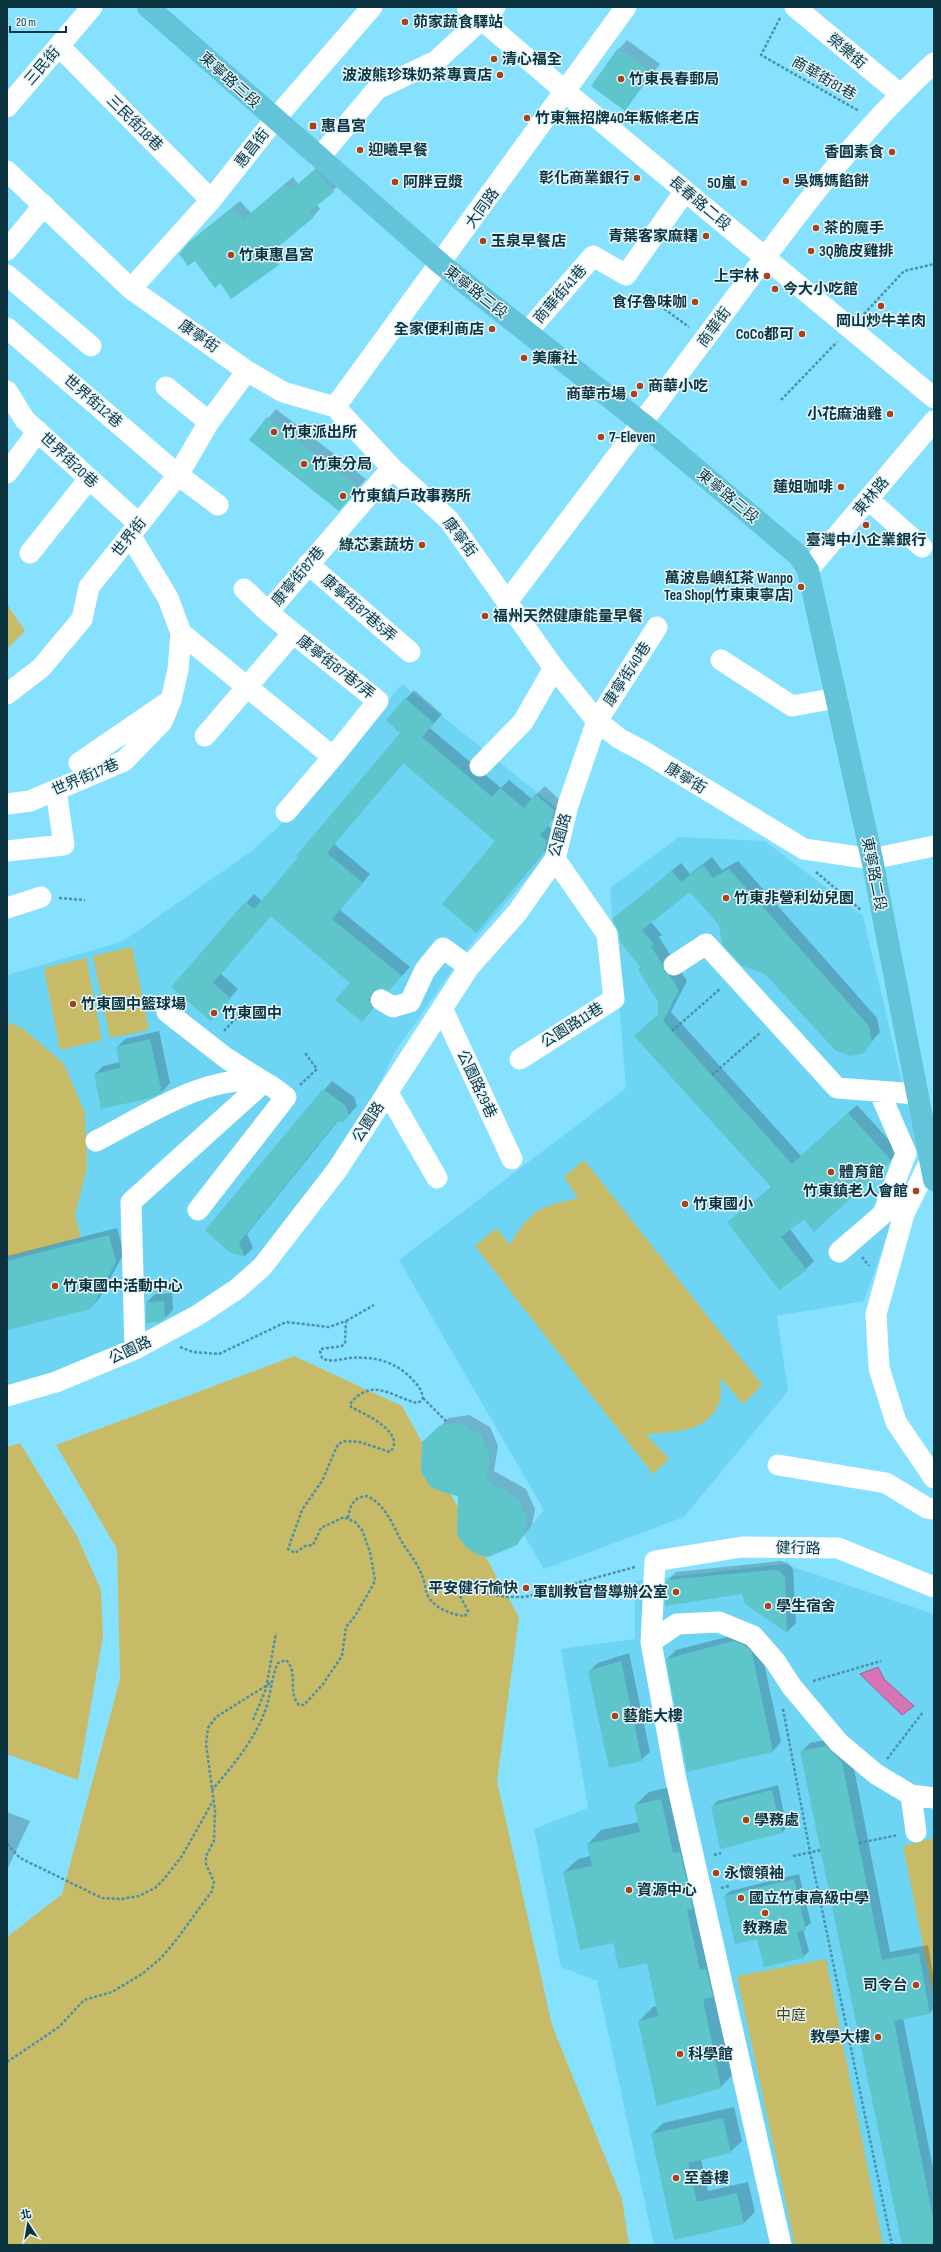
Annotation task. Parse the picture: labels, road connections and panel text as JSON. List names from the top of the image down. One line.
{"streets":{"main road":["東寧路三段","東寧路二段"],"street":["榮樂街","三民街","三民街18巷","惠昌街","長春路二段","大同路","商華街41巷","商華街","康寧街","世界街12巷","世界街20巷","東林路","世界街","康寧街87巷","康寧街87巷5弄","康寧街87巷7弄","康寧街40巷","世界街17巷","公園路","公園路11巷","公園路29巷","健行路"],"path":["商華街81巷"]},"crossings":[["榮樂街","商華街81巷"],["榮樂街","商華街"],["三民街","三民街18巷"],["商華街81巷","商華街"],["東寧路三段","惠昌街"],["東寧路三段","大同路"],["東寧路三段","商華街41巷"],["東寧路三段","商華街"],["東寧路三段","東林路"],["東寧路三段","東寧路二段"],["三民街18巷","惠昌街"],["惠昌街","康寧街"],["長春路二段","大同路"],["長春路二段","商華街41巷"],["長春路二段","商華街"],["大同路","康寧街"],["商華街","康寧街"],["康寧街","世界街"],["康寧街","康寧街87巷"],["康寧街","康寧街40巷"],["康寧街","公園路"],["康寧街","東寧路二段"],["世界街12巷","世界街"],["世界街20巷","世界街"],["世界街20巷","世界街17巷"],["東林路","東寧路二段"],["世界街","世界街17巷"],["康寧街87巷","康寧街87巷5弄"],["康寧街87巷","康寧街87巷7弄"],["康寧街40巷","公園路"],["公園路","公園路11巷"],["公園路","公園路29巷"]],"parks":["中庭"],"places":{"other":["茆家蔬食驛站","清心福全","波波熊珍珠奶茶專賣店","竹東長春郵局","竹東無招牌40年粄條老店","迎曦早餐","香圓素食","彰化商業銀行","吳媽媽餡餅","阿胖豆漿","50嵐","茶的魔手","青葉客家麻糬","玉泉早餐店","3Q脆皮雞排","竹東惠昌宮","上宇林","今大小吃館","食仔魯味咖","岡山炒牛羊肉","全家便利商店","CoCo都可","美廉社","商華小吃","商華市場","小花麻油雞","竹東派出所","7-Eleven","竹東分局","蓮姐咖啡","竹東鎮戶政事務所","臺灣中小企業銀行","綠芯素蔬坊","萬波島嶼紅茶 Wanpo Tea Shop(竹東東寧店)","福州天然健康能量早餐","竹東非營利幼兒園","竹東國中籃球場","竹東國中","體育館","竹東鎮老人會館","竹東國小","竹東國中活動中心","平安健行愉快","軍訓教官督導辦公室","學生宿舍","藝能大樓","學務處","永懷領袖","資源中心","國立竹東高級中學","教務處","司令台","教學大樓","科學館","至善樓"],"transit":["惠昌宮"]},"scale_bar":"20 m","north":"top"}
